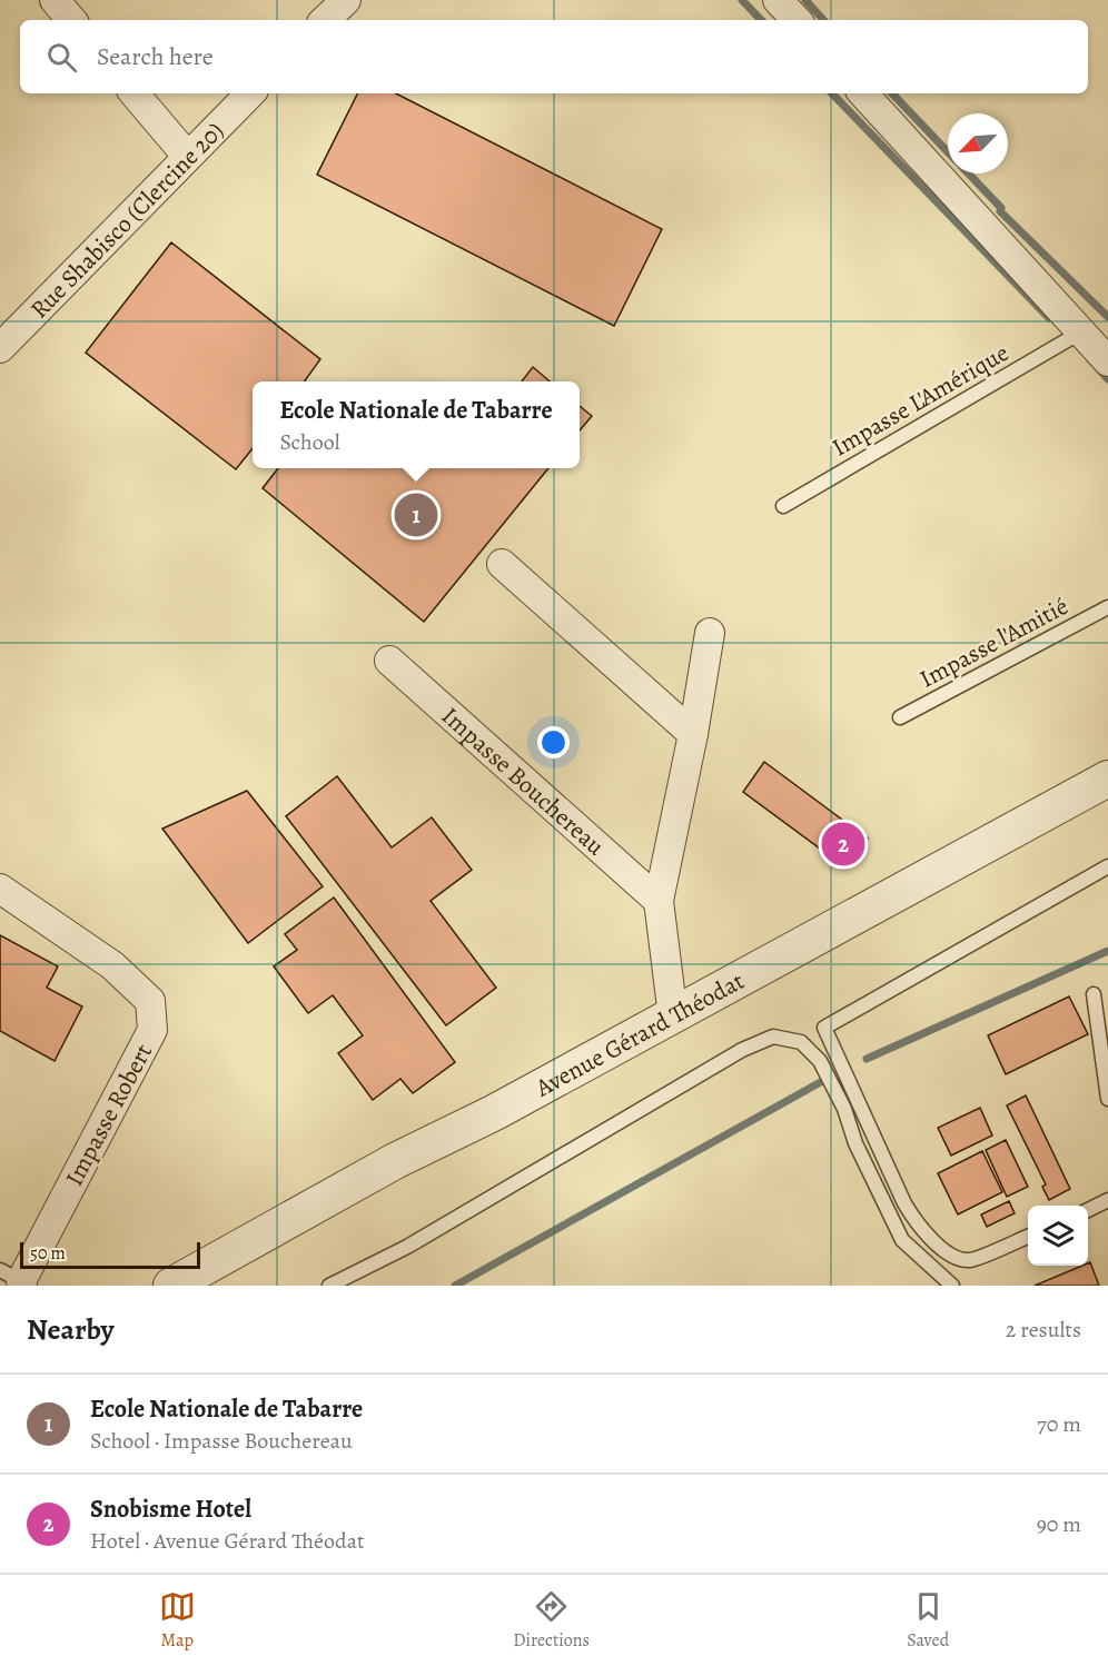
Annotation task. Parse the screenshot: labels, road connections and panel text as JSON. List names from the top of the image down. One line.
{"streets":{"street":["Rue Shabisco (Clercine 20)","Impasse Bouchereau","Avenue Gérard Théodat","Impasse Robert"],"lane":["Impasse L'Amérique","Impasse l'Amitié"]},"scale_bar":"50 m","north":"bottom left","page":{"search":"Search here","popup":["Ecole Nationale de Tabarre","School"],"pins":["1","2"],"scale":"50 m","heading":["Nearby","2 results"],"list":[{"mark":"1","name":"Ecole Nationale de Tabarre","note":"School · Impasse Bouchereau","value":"70 m"},{"mark":"2","name":"Snobisme Hotel","note":"Hotel · Avenue Gérard Théodat","value":"90 m"}],"nav":["Map","Directions","Saved"]}}
